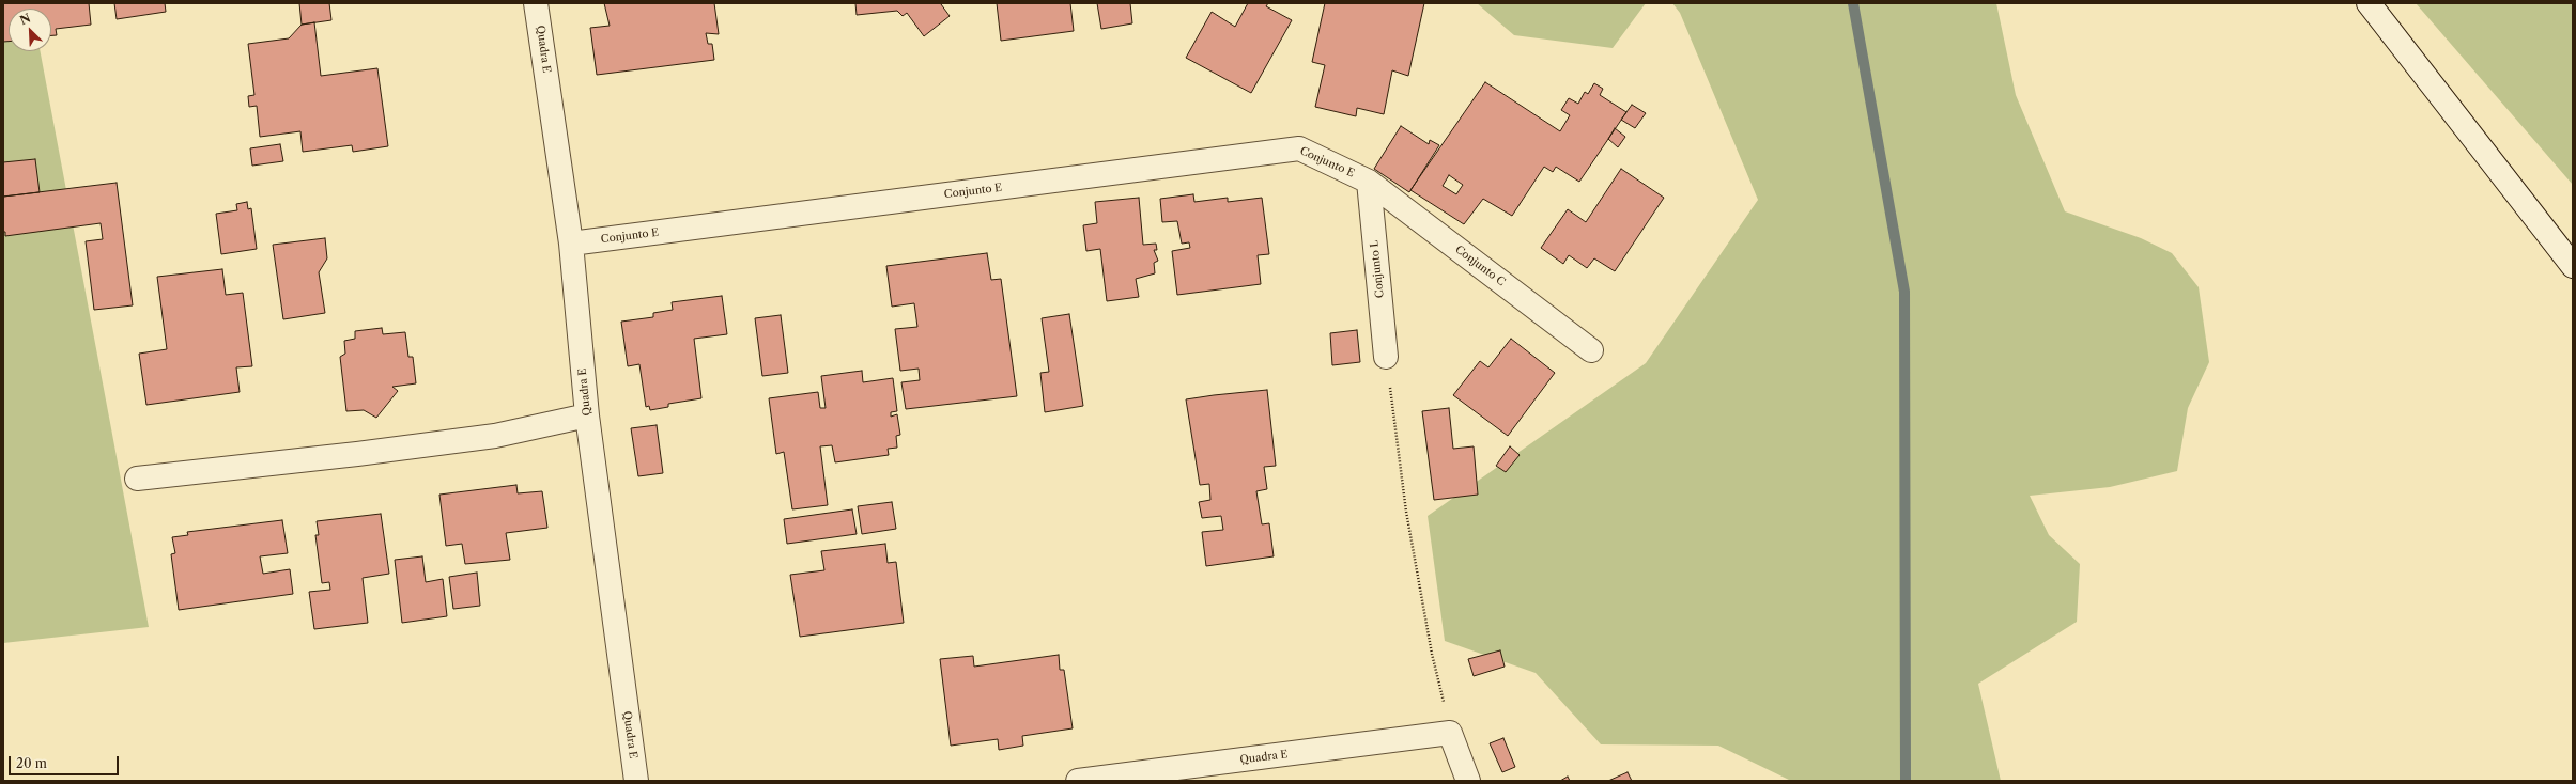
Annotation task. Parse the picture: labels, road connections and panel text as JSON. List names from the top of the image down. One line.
{"streets":{"street":["Quadra E","Conjunto E","Conjunto C","Conjunto L"]},"crossings":[["Quadra E","Conjunto E"],["Conjunto E","Conjunto C"],["Conjunto E","Conjunto L"],["Conjunto C","Conjunto L"]],"scale_bar":"20 m","north":"top left"}
